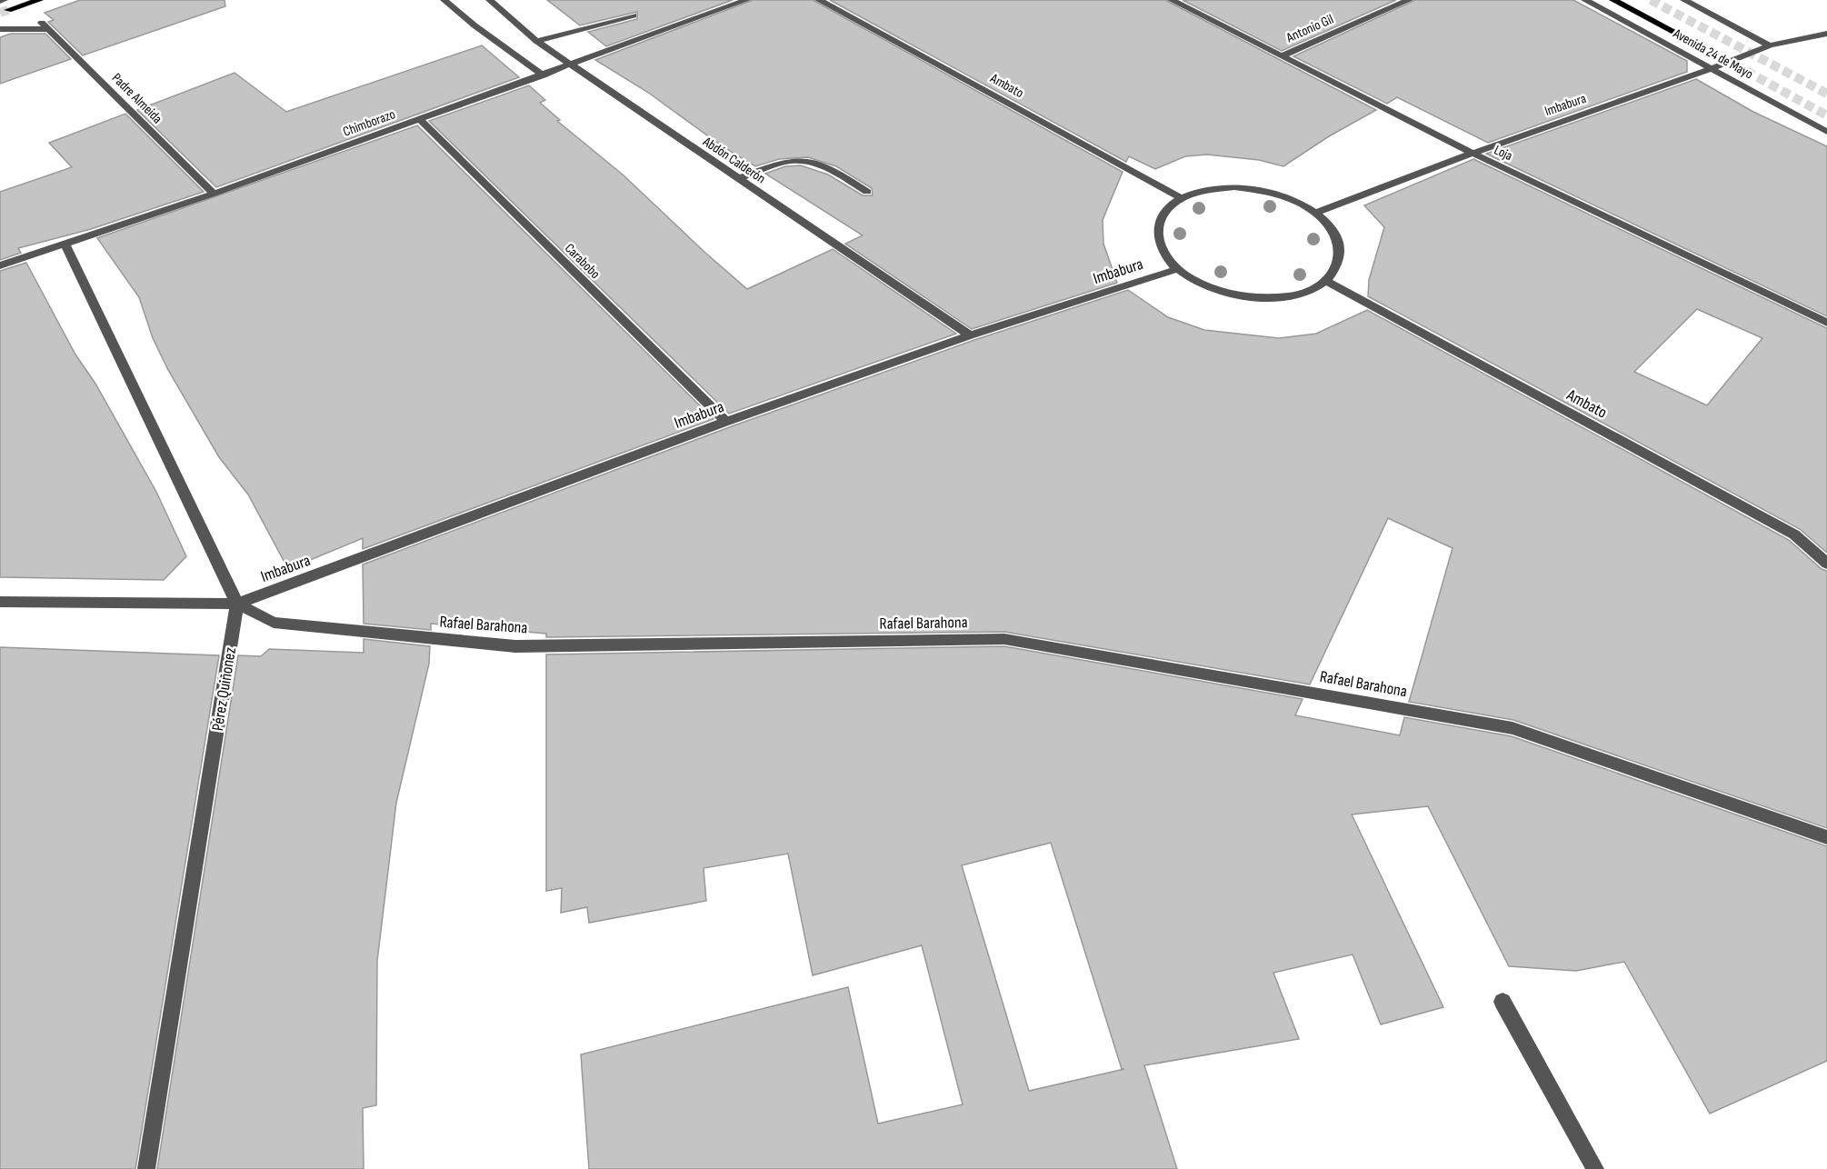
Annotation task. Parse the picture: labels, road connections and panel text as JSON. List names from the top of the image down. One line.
{"streets":{"main road":["Avenida 24 de Mayo"],"street":["Antonio Gil","Ambato","Padre Almeida","Imbabura","Chimborazo","Loja","Abdón Calderón","Carabobo","Rafael Barahona","Pérez Quiñonez"]},"crossings":[["Antonio Gil","Loja"],["Avenida 24 de Mayo","Imbabura"],["Ambato","Imbabura"],["Padre Almeida","Chimborazo"],["Imbabura","Loja"],["Imbabura","Abdón Calderón"],["Imbabura","Carabobo"],["Imbabura","Rafael Barahona"],["Imbabura","Pérez Quiñonez"],["Chimborazo","Abdón Calderón"],["Chimborazo","Carabobo"],["Rafael Barahona","Pérez Quiñonez"]]}
